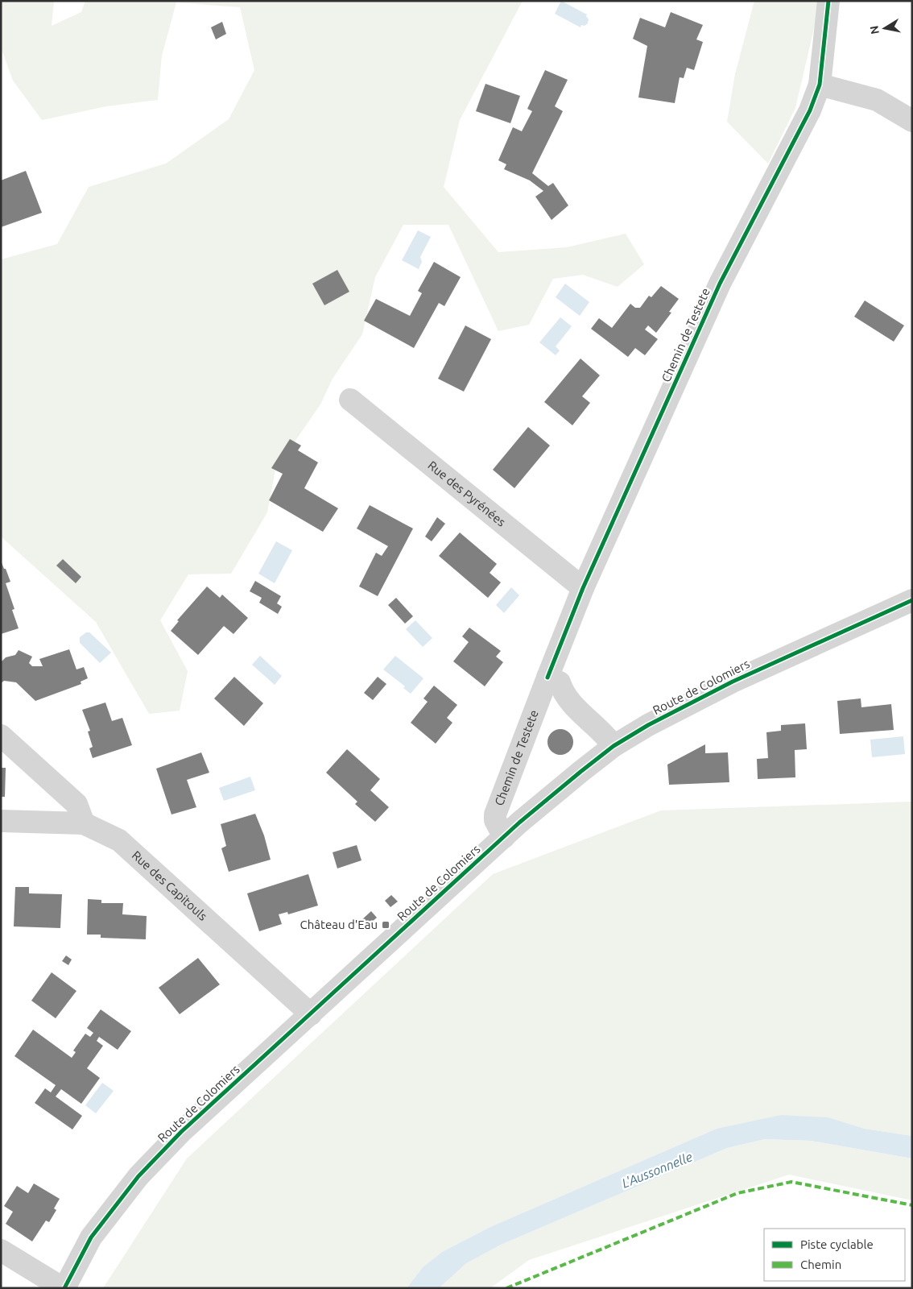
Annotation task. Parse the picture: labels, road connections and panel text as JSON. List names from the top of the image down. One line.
{"streets":{"street":["Chemin de Testete","Rue des Pyrénées","Route de Colomiers","Rue des Capitouls"]},"crossings":[["Chemin de Testete","Rue des Pyrénées"],["Chemin de Testete","Route de Colomiers"],["Route de Colomiers","Rue des Capitouls"]],"water":["L'Aussonnelle"],"places":{"transit":["Château d'Eau"]},"legend":["Piste cyclable","Chemin"],"north":"left"}
